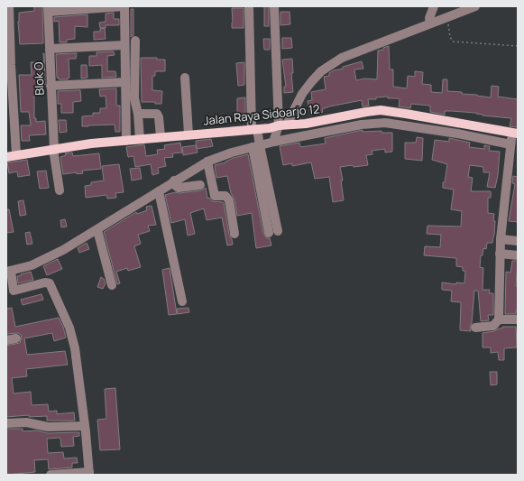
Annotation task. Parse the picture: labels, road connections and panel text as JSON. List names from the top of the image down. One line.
{"streets":{"main road":["Jalan Raya Sidoarjo 12"],"street":["Blok O"]},"crossings":[["Blok O","Jalan Raya Sidoarjo 12"]]}
